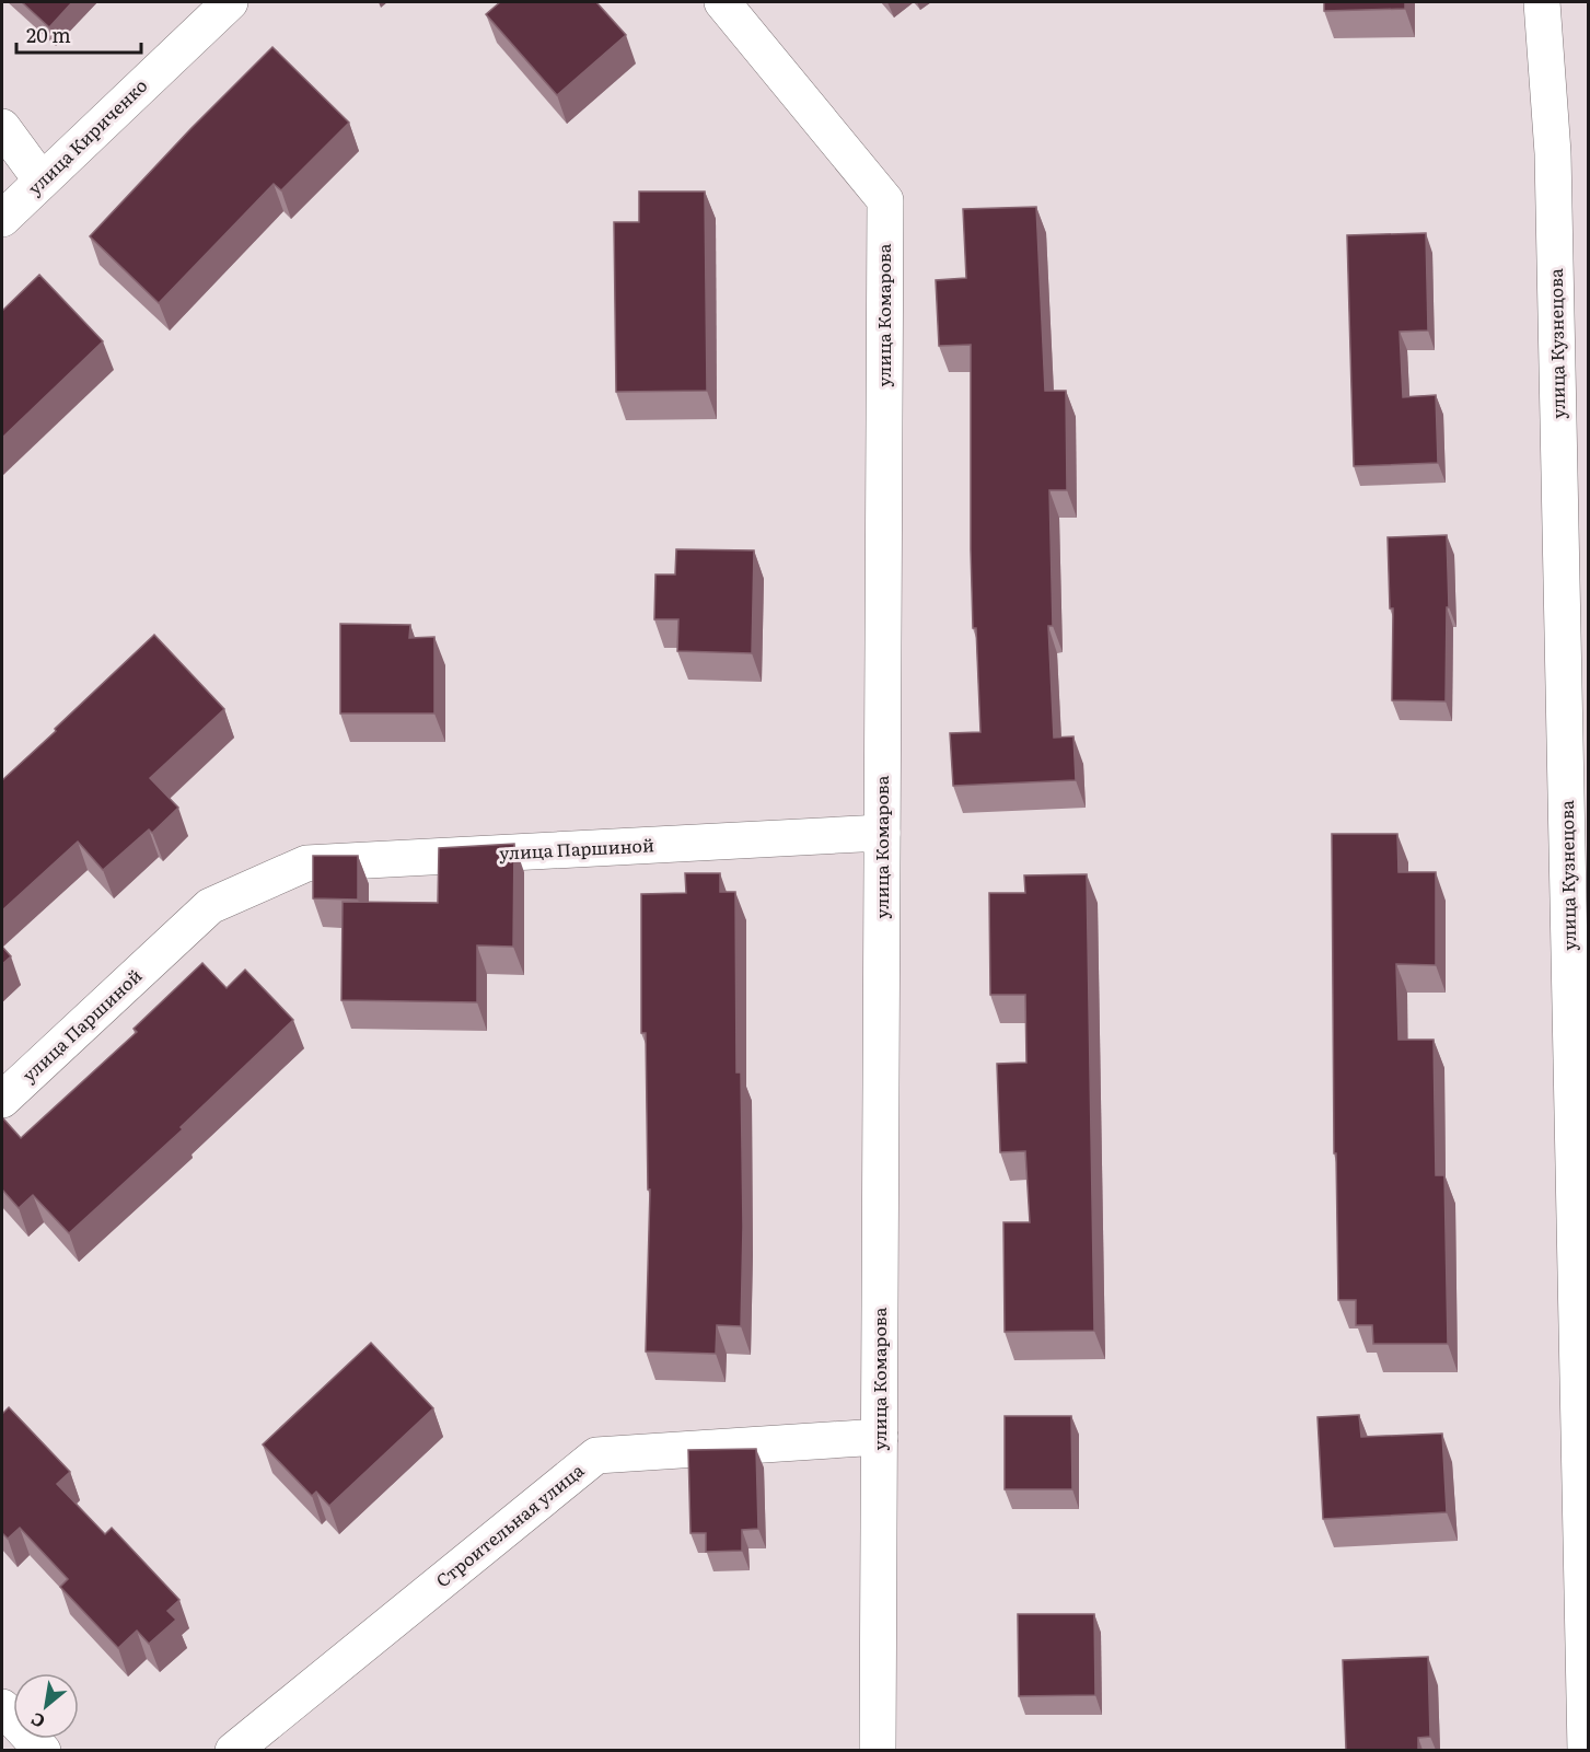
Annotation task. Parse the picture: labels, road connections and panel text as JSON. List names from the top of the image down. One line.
{"streets":{"street":["улица Кириченко","улица Комарова","улица Кузнецова","улица Паршиной","Строительная улица"]},"crossings":[["улица Комарова","улица Паршиной"],["улица Комарова","Строительная улица"]],"scale_bar":"20 m","north":"bottom left"}
